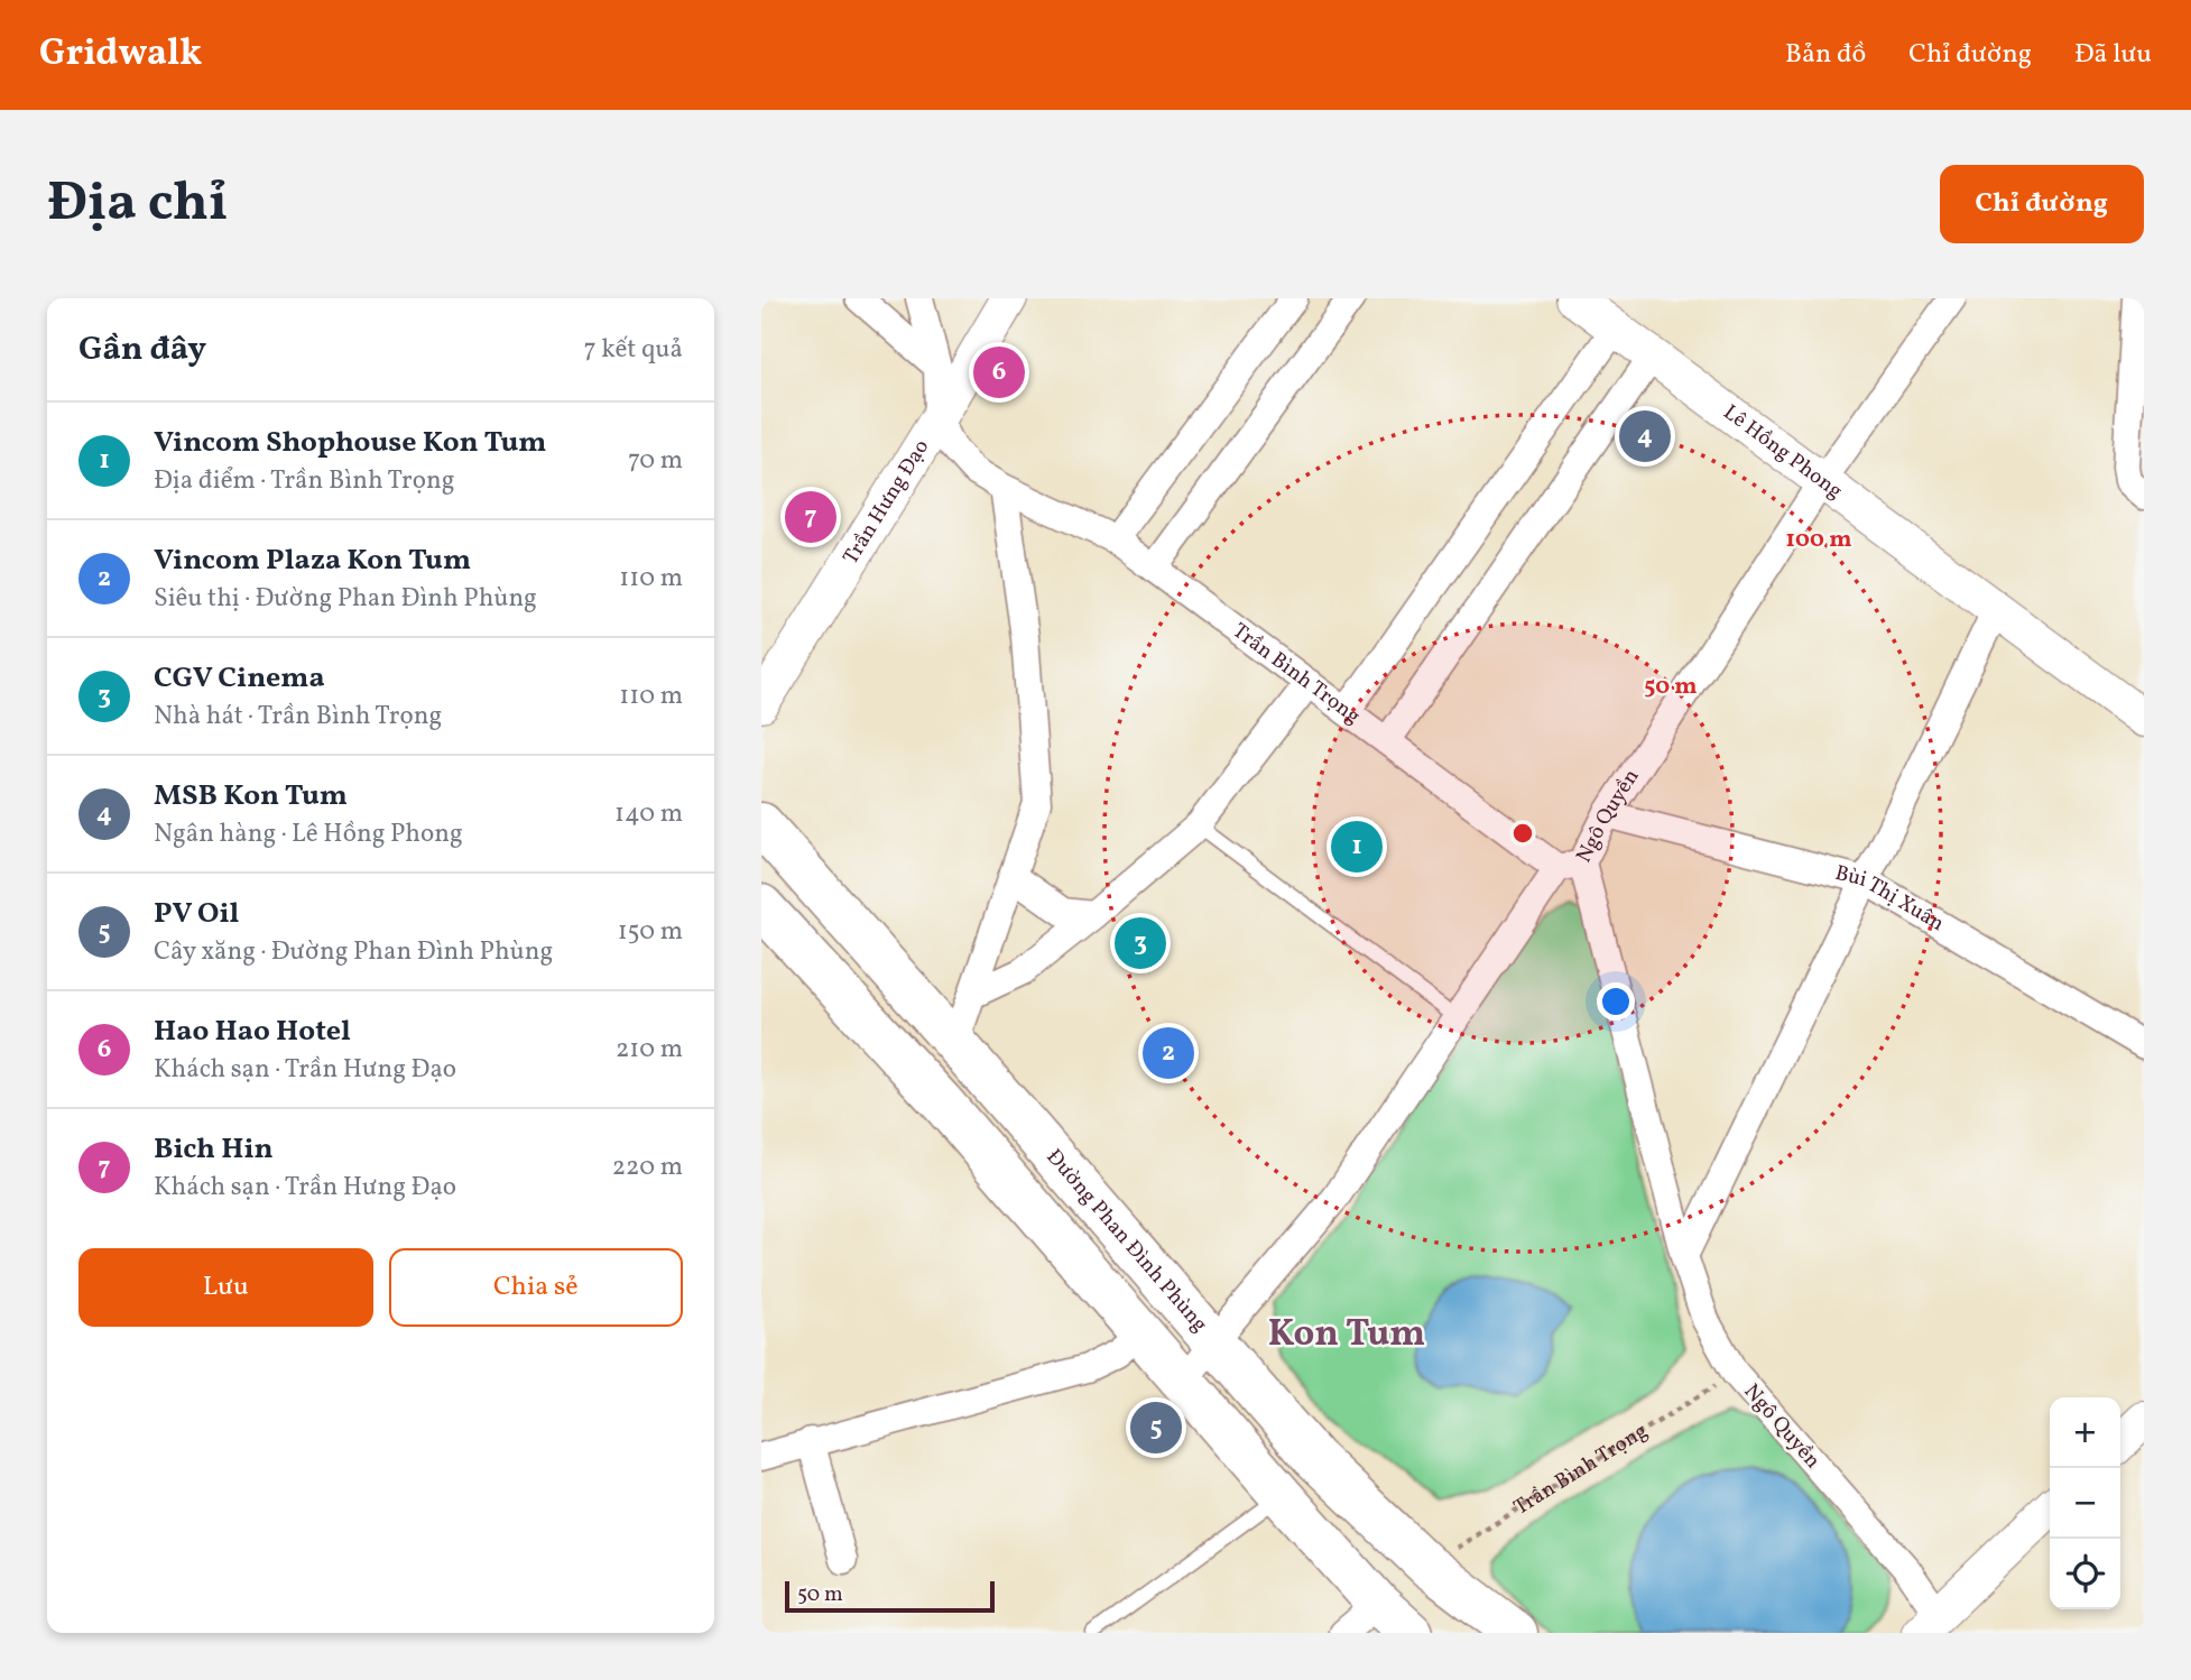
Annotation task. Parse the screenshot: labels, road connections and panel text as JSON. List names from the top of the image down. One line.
{"streets":{"main road":["Đường Phan Đình Phùng"],"street":["Lê Hồng Phong","Trần Hưng Đạo","Trần Bình Trọng","Ngô Quyền","Bùi Thị Xuân"]},"crossings":[["Lê Hồng Phong","Ngô Quyền"],["Trần Hưng Đạo","Trần Bình Trọng"],["Trần Bình Trọng","Ngô Quyền"],["Trần Bình Trọng","Đường Phan Đình Phùng"],["Ngô Quyền","Bùi Thị Xuân"],["Ngô Quyền","Đường Phan Đình Phùng"]],"districts":["Kon Tum"],"scale_bar":"50 m","page":{"header":"Gridwalk","nav":["Bản đồ","Chỉ đường","Đã lưu"],"buttons":["Chỉ đường",["Lưu","Chia sẻ"]],"title":"Địa chỉ","heading":["Gần đây","7 kết quả"],"pins":["6","4","7","1","3","2","5"],"list":[{"mark":"1","name":"Vincom Shophouse Kon Tum","note":"Địa điểm · Trần Bình Trọng","value":"70 m"},{"mark":"2","name":"Vincom Plaza Kon Tum","note":"Siêu thị · Đường Phan Đình Phùng","value":"110 m"},{"mark":"3","name":"CGV Cinema","note":"Nhà hát · Trần Bình Trọng","value":"110 m"},{"mark":"4","name":"MSB Kon Tum","note":"Ngân hàng · Lê Hồng Phong","value":"140 m"},{"mark":"5","name":"PV Oil","note":"Cây xăng · Đường Phan Đình Phùng","value":"150 m"},{"mark":"6","name":"Hao Hao Hotel","note":"Khách sạn · Trần Hưng Đạo","value":"210 m"},{"mark":"7","name":"Bich Hin","note":"Khách sạn · Trần Hưng Đạo","value":"220 m"}],"map_buttons":["+","−"],"scale":"50 m"},"rings":["100 m","50 m"]}
